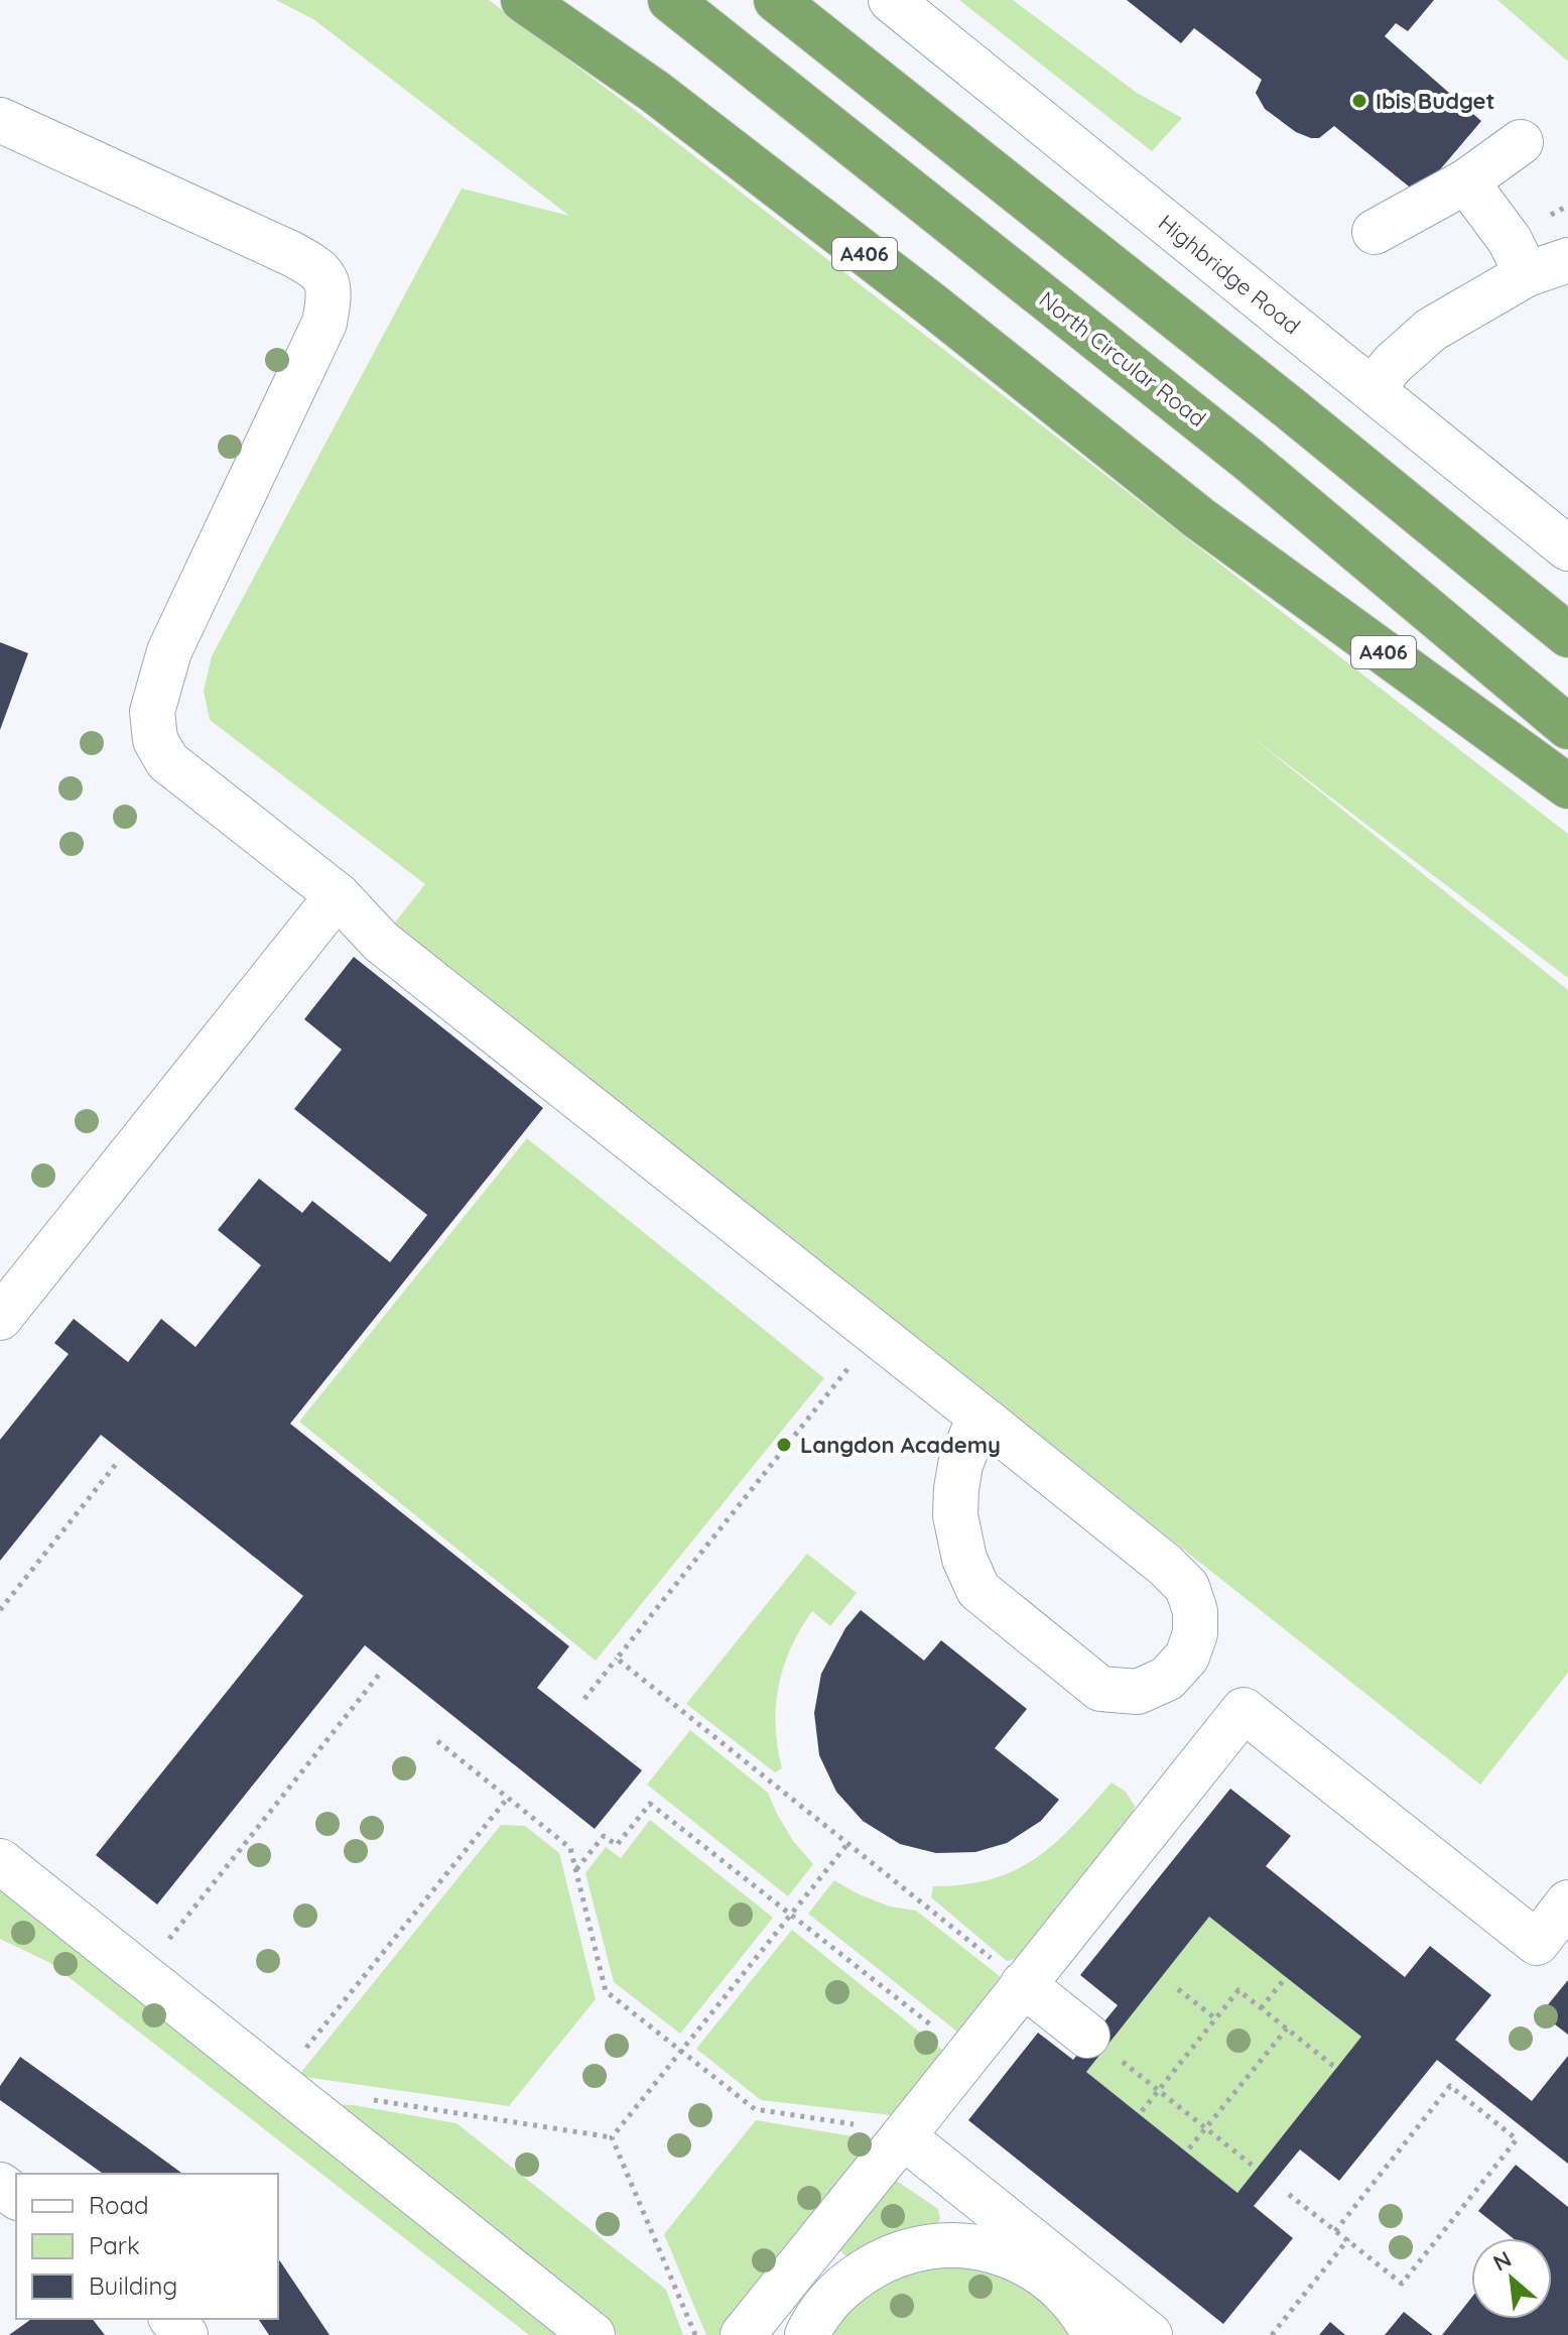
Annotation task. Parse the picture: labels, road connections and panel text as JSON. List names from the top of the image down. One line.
{"streets":{"highway":["A406","North Circular Road"],"street":["Highbridge Road"]},"places":["Ibis Budget","Langdon Academy"],"legend":["Road","Park","Building"],"north":"top left"}
